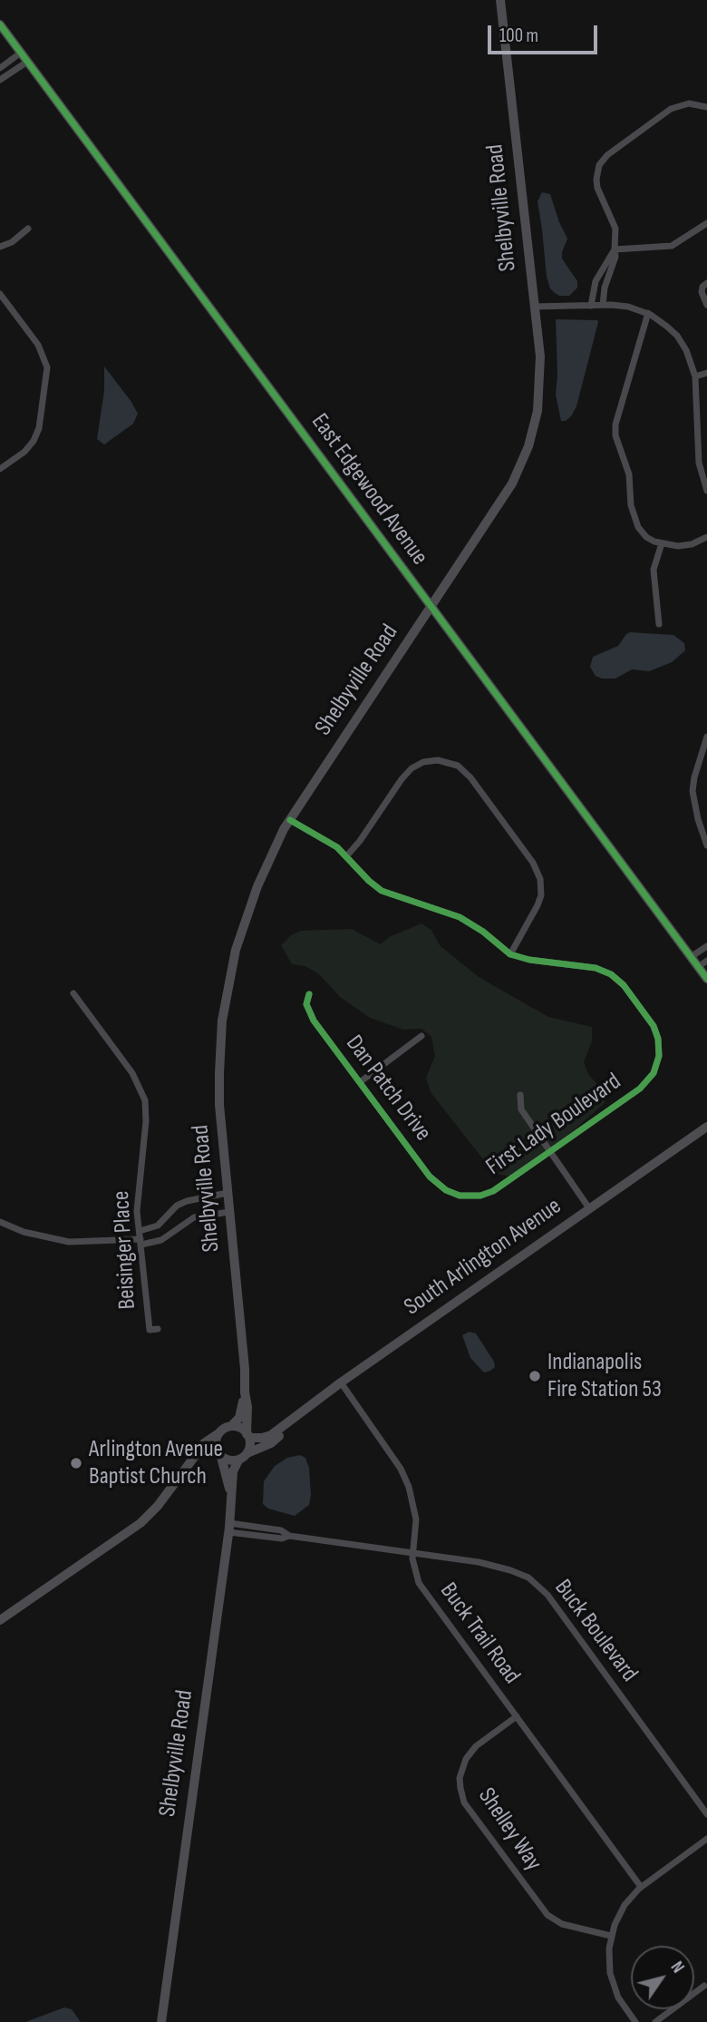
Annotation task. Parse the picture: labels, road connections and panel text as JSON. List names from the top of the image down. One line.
{"streets":{"main road":["Shelbyville Road","East Edgewood Avenue","South Arlington Avenue"],"street":["Dan Patch Drive","First Lady Boulevard","Beisinger Place","Buck Boulevard","Buck Trail Road","Shelley Way"]},"crossings":[["Shelbyville Road","East Edgewood Avenue"],["Shelbyville Road","Buck Boulevard"],["Dan Patch Drive","First Lady Boulevard"],["South Arlington Avenue","Buck Trail Road"],["Buck Boulevard","Buck Trail Road"],["Buck Trail Road","Shelley Way"]],"places":["Indianapolis Fire Station 53","Arlington Avenue Baptist Church"],"scale_bar":"100 m","north":"top right"}
